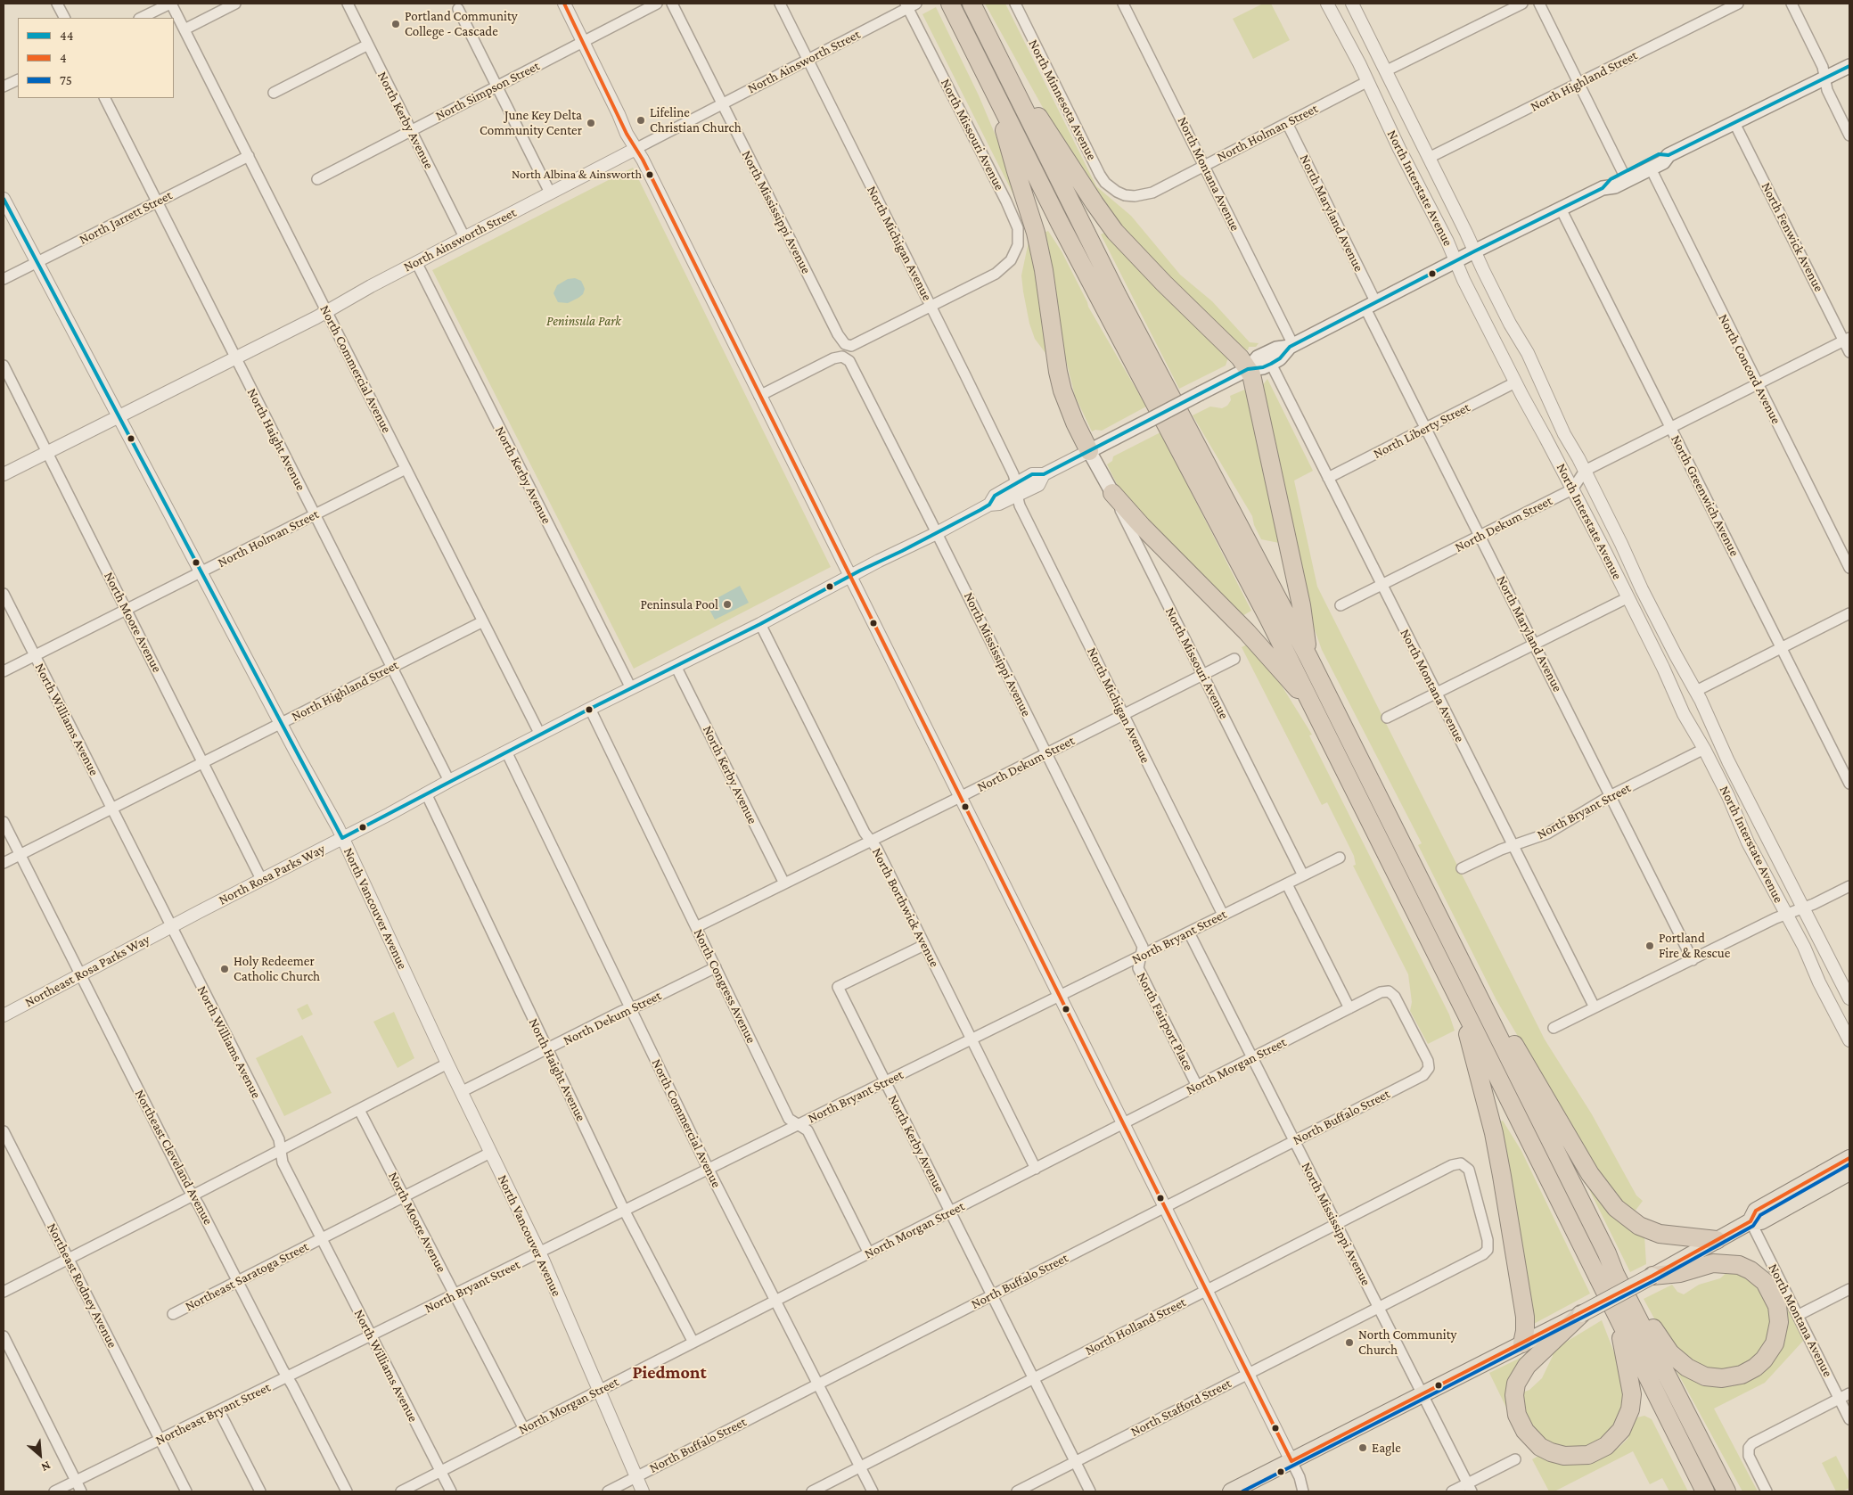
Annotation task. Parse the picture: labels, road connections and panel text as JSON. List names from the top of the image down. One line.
{"streets":{"main road":["North Missouri Avenue","North Rosa Parks Way"],"street":["North Ainsworth Street","North Highland Street","North Simpson Street","North Minnesota Avenue","North Kerby Avenue","North Holman Street","North Montana Avenue","North Interstate Avenue","North Mississippi Avenue","North Maryland Avenue","North Jarrett Street","North Fenwick Avenue","North Michigan Avenue","North Commercial Avenue","North Concord Avenue","North Liberty Street","North Haight Avenue","North Greenwich Avenue","North Dekum Street","North Moore Avenue","North Williams Avenue","North Bryant Street","North Borthwick Avenue","North Vancouver Avenue","Northeast Rosa Parks Way","North Congress Avenue","North Fairport Place","North Morgan Street","North Buffalo Street","Northeast Cleveland Avenue","Northeast Saratoga Street","Northeast Rodney Avenue","North Holland Street","North Stafford Street","Northeast Bryant Street"]},"crossings":[["North Ainsworth Street","North Kerby Avenue"],["North Ainsworth Street","North Missouri Avenue"],["North Ainsworth Street","North Mississippi Avenue"],["North Ainsworth Street","North Michigan Avenue"],["North Ainsworth Street","North Commercial Avenue"],["North Ainsworth Street","North Haight Avenue"],["North Ainsworth Street","North Moore Avenue"],["North Ainsworth Street","North Vancouver Avenue"],["North Highland Street","North Interstate Avenue"],["North Highland Street","North Commercial Avenue"],["North Highland Street","North Haight Avenue"],["North Highland Street","North Moore Avenue"],["North Highland Street","North Williams Avenue"],["North Highland Street","North Vancouver Avenue"],["North Highland Street","Northeast Cleveland Avenue"],["North Simpson Street","North Kerby Avenue"],["North Minnesota Avenue","North Holman Street"],["North Kerby Avenue","North Dekum Street"],["North Kerby Avenue","North Bryant Street"],["North Kerby Avenue","North Rosa Parks Way"],["North Kerby Avenue","North Borthwick Avenue"],["North Kerby Avenue","North Morgan Street"],["North Kerby Avenue","North Buffalo Street"],["North Kerby Avenue","North Holland Street"],["North Kerby Avenue","North Stafford Street"],["North Holman Street","North Montana Avenue"],["North Holman Street","North Interstate Avenue"],["North Holman Street","North Maryland Avenue"],["North Holman Street","North Commercial Avenue"],["North Holman Street","North Haight Avenue"],["North Holman Street","North Moore Avenue"],["North Holman Street","North Williams Avenue"],["North Holman Street","North Vancouver Avenue"],["North Missouri Avenue","North Mississippi Avenue"],["North Missouri Avenue","North Michigan Avenue"],["North Missouri Avenue","North Dekum Street"],["North Missouri Avenue","North Bryant Street"],["North Missouri Avenue","North Rosa Parks Way"],["North Montana Avenue","North Liberty Street"],["North Montana Avenue","North Dekum Street"],["North Montana Avenue","North Bryant Street"],["North Montana Avenue","North Rosa Parks Way"],["North Interstate Avenue","North Liberty Street"],["North Interstate Avenue","North Dekum Street"],["North Interstate Avenue","North Bryant Street"],["North Interstate Avenue","North Rosa Parks Way"],["North Mississippi Avenue","North Michigan Avenue"],["North Mississippi Avenue","North Dekum Street"],["North Mississippi Avenue","North Bryant Street"],["North Mississippi Avenue","North Rosa Parks Way"],["North Mississippi Avenue","North Fairport Place"],["North Mississippi Avenue","North Morgan Street"],["North Mississippi Avenue","North Buffalo Street"],["North Mississippi Avenue","North Holland Street"],["North Mississippi Avenue","North Stafford Street"],["North Maryland Avenue","North Liberty Street"],["North Maryland Avenue","North Dekum Street"],["North Maryland Avenue","North Bryant Street"],["North Maryland Avenue","North Rosa Parks Way"],["North Jarrett Street","North Commercial Avenue"],["North Jarrett Street","North Haight Avenue"],["North Jarrett Street","North Vancouver Avenue"],["North Fenwick Avenue","North Dekum Street"],["North Fenwick Avenue","North Rosa Parks Way"],["North Michigan Avenue","North Dekum Street"],["North Michigan Avenue","North Bryant Street"],["North Michigan Avenue","North Rosa Parks Way"],["North Commercial Avenue","North Dekum Street"],["North Commercial Avenue","North Bryant Street"],["North Commercial Avenue","North Rosa Parks Way"],["North Commercial Avenue","North Morgan Street"],["North Commercial Avenue","North Buffalo Street"],["North Commercial Avenue","North Holland Street"],["North Concord Avenue","North Dekum Street"],["North Concord Avenue","North Rosa Parks Way"],["North Haight Avenue","North Dekum Street"],["North Haight Avenue","North Bryant Street"],["North Haight Avenue","North Rosa Parks Way"],["North Haight Avenue","North Morgan Street"],["North Greenwich Avenue","North Dekum Street"],["North Greenwich Avenue","North Rosa Parks Way"],["North Dekum Street","North Borthwick Avenue"],["North Dekum Street","North Vancouver Avenue"],["North Dekum Street","North Congress Avenue"],["North Moore Avenue","North Bryant Street"],["North Moore Avenue","North Rosa Parks Way"],["North Moore Avenue","North Morgan Street"],["North Moore Avenue","Northeast Saratoga Street"],["North Williams Avenue","North Bryant Street"],["North Williams Avenue","North Rosa Parks Way"],["North Williams Avenue","Northeast Rosa Parks Way"],["North Williams Avenue","North Morgan Street"],["North Williams Avenue","Northeast Saratoga Street"],["North Williams Avenue","Northeast Bryant Street"],["North Bryant Street","North Borthwick Avenue"],["North Bryant Street","North Vancouver Avenue"],["North Bryant Street","North Congress Avenue"],["North Bryant Street","North Fairport Place"],["North Bryant Street","Northeast Bryant Street"],["North Rosa Parks Way","North Borthwick Avenue"],["North Rosa Parks Way","North Vancouver Avenue"],["North Rosa Parks Way","Northeast Rosa Parks Way"],["North Rosa Parks Way","North Congress Avenue"],["North Borthwick Avenue","North Morgan Street"],["North Vancouver Avenue","North Morgan Street"],["North Vancouver Avenue","North Buffalo Street"],["North Vancouver Avenue","Northeast Saratoga Street"],["Northeast Rosa Parks Way","Northeast Cleveland Avenue"],["North Congress Avenue","North Morgan Street"],["North Fairport Place","North Morgan Street"],["North Morgan Street","North Buffalo Street"],["Northeast Cleveland Avenue","Northeast Saratoga Street"],["Northeast Cleveland Avenue","Northeast Bryant Street"],["Northeast Rodney Avenue","Northeast Bryant Street"],["North Holland Street","North Stafford Street"]],"districts":["Piedmont"],"parks":["Peninsula Park"],"places":["Portland Community College - Cascade","Lifeline Christian Church","June Key Delta Community Center","North Albina & Ainsworth","Peninsula Pool","Portland Fire & Rescue","Holy Redeemer Catholic Church","North Community Church","Eagle"],"lines":["transit line 4","transit line 44","transit line 75"],"legend":["44","4","75"],"north":"bottom right"}
